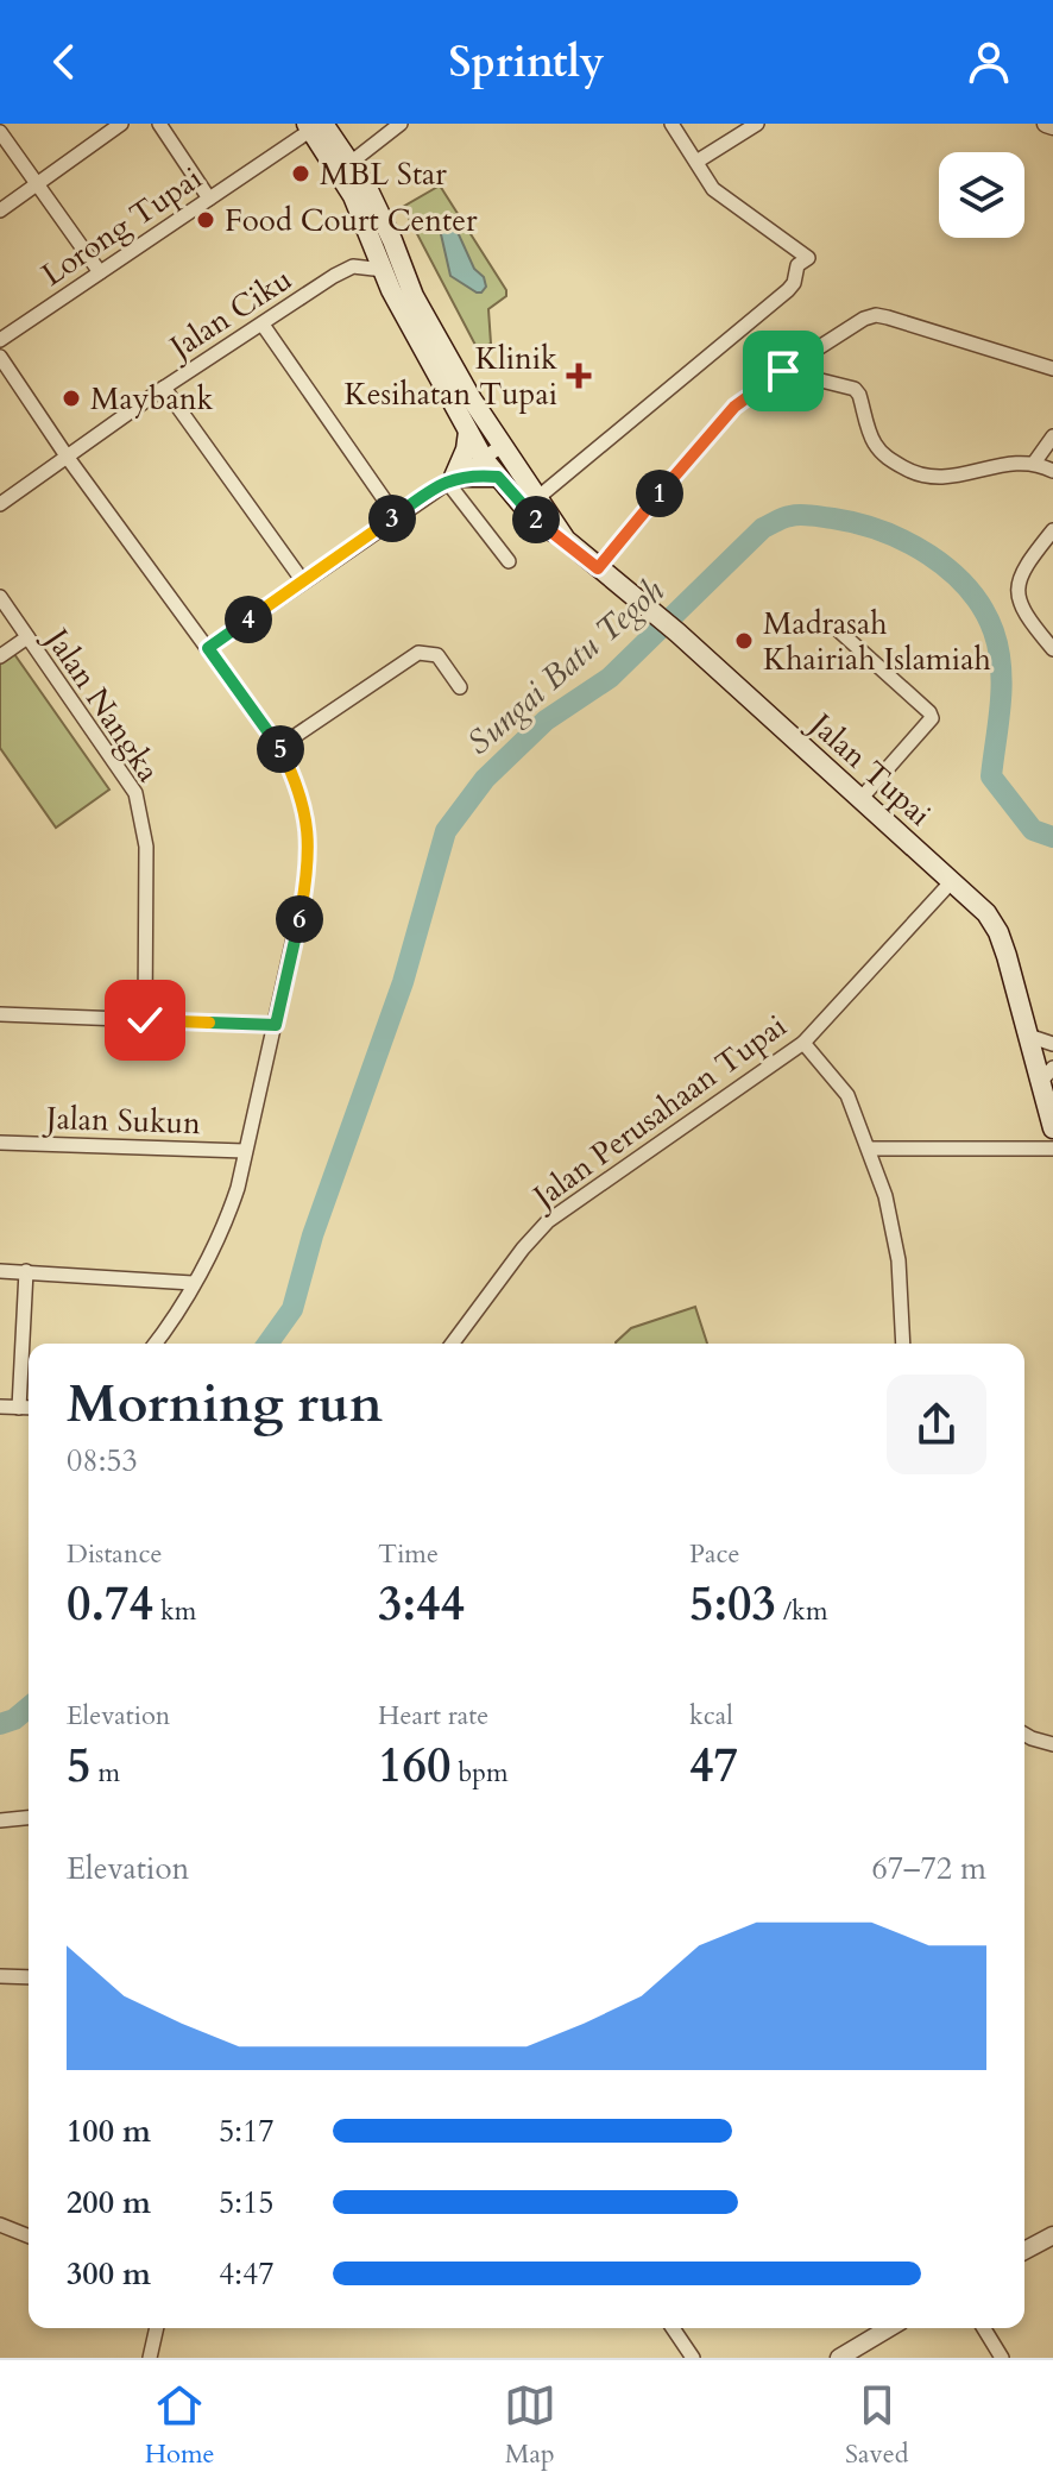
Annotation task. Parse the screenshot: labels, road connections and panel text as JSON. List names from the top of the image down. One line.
{"streets":{"main road":["Jalan Tupai"],"street":["Lorong Tupai","Jalan Ciku","Jalan Nangka","Jalan Perusahaan Tupai","Jalan Sukun"]},"crossings":[["Lorong Tupai","Jalan Tupai"],["Jalan Tupai","Jalan Perusahaan Tupai"]],"water":["Sungai Batu Tegoh"],"places":{"other":["MBL Star","Food Court Center","Maybank","Madrasah Khairiah Islamiah"],"health":["Klinik Kesihatan Tupai"]},"page":{"header":"Sprintly","pins":["1","3","2","4","5","6"],"heading":["Morning run","08:53"],"stats":[["Distance","0.74 km"],["Time","3:44"],["Pace","5:03 /km"],["Elevation","5 m"],["Heart rate","160 bpm"],["kcal","47"]],"chart":["Elevation","67–72 m"],"list":[{"name":"100 m","note":"5:17"},{"name":"200 m","note":"5:15"},{"name":"300 m","note":"4:47"}],"tabs":["Home","Map","Saved"]}}
